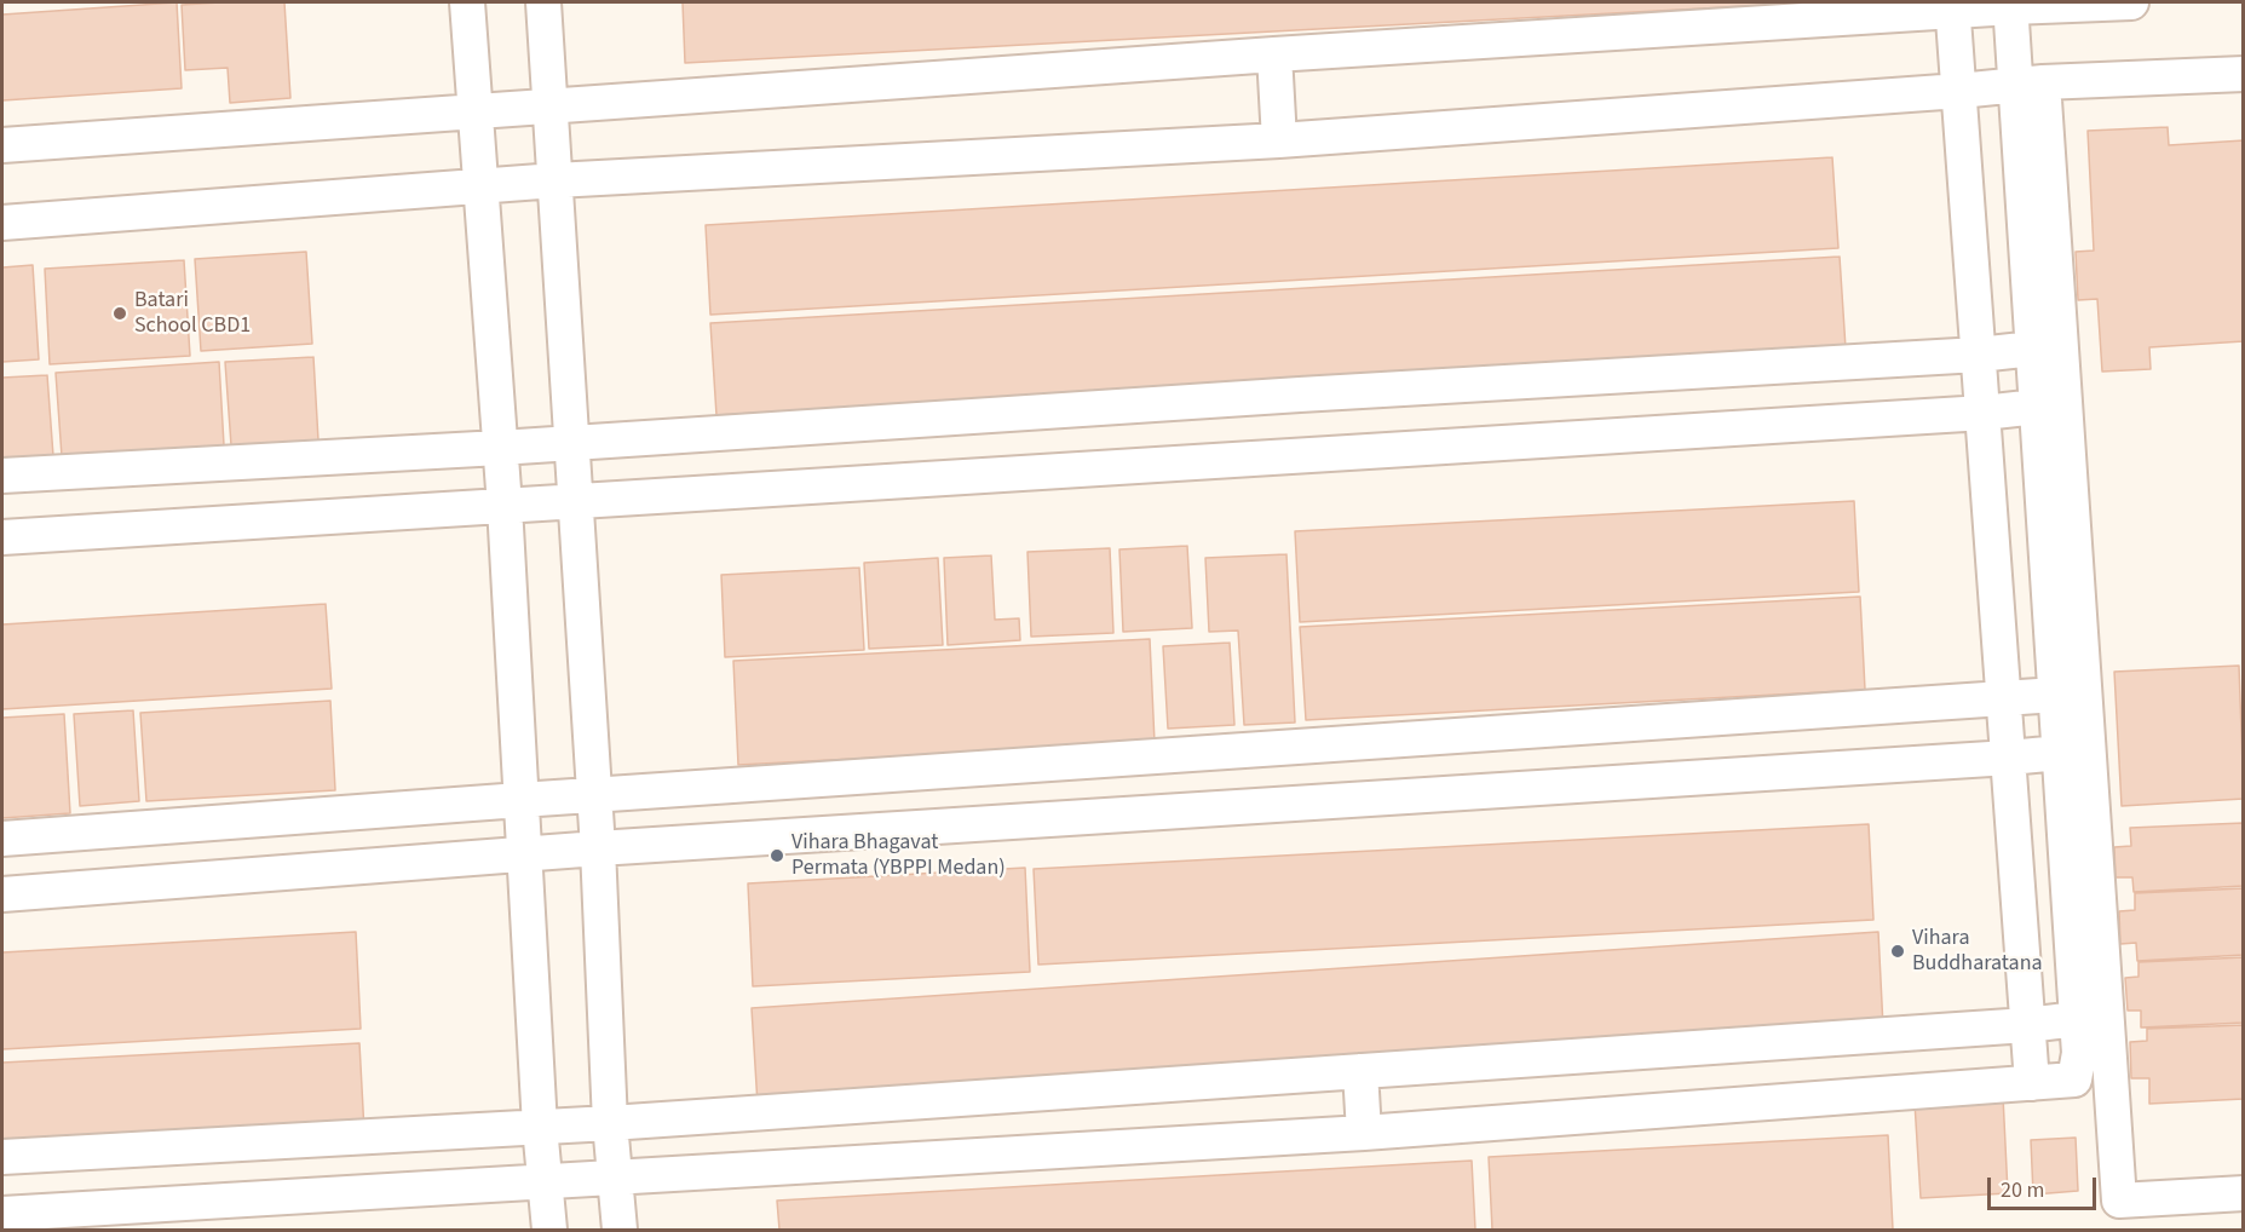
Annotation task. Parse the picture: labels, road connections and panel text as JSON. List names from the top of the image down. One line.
{"places":["Batari School CBD1","Vihara Bhagavat Permata (YBPPI Medan)","Vihara Buddharatana"],"scale_bar":"20 m"}
